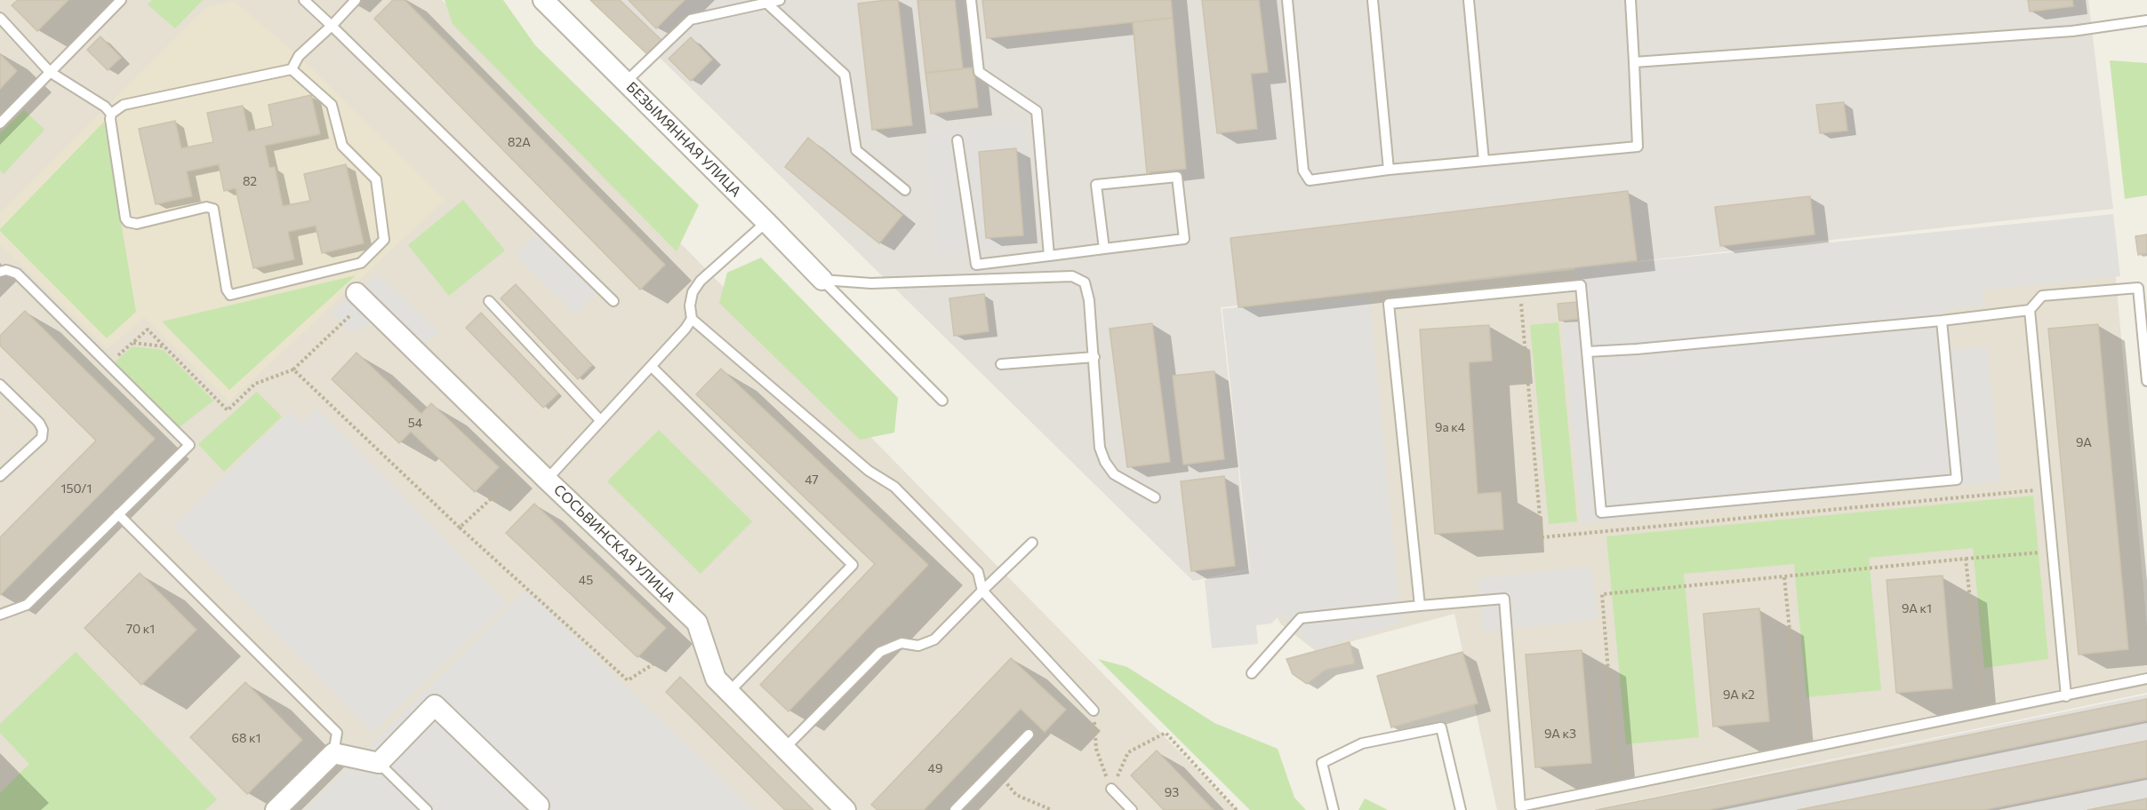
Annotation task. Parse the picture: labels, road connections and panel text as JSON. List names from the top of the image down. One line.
{"streets":{"street":["БЕЗЫМЯННАЯ УЛИЦА","СОСЬВИНСКАЯ УЛИЦА"]},"house_numbers":["82А","82","54","9а к4","9А","47","150/1","45","9А к1","70 к1","9А к2","9А к3","68 к1","49","93"]}
